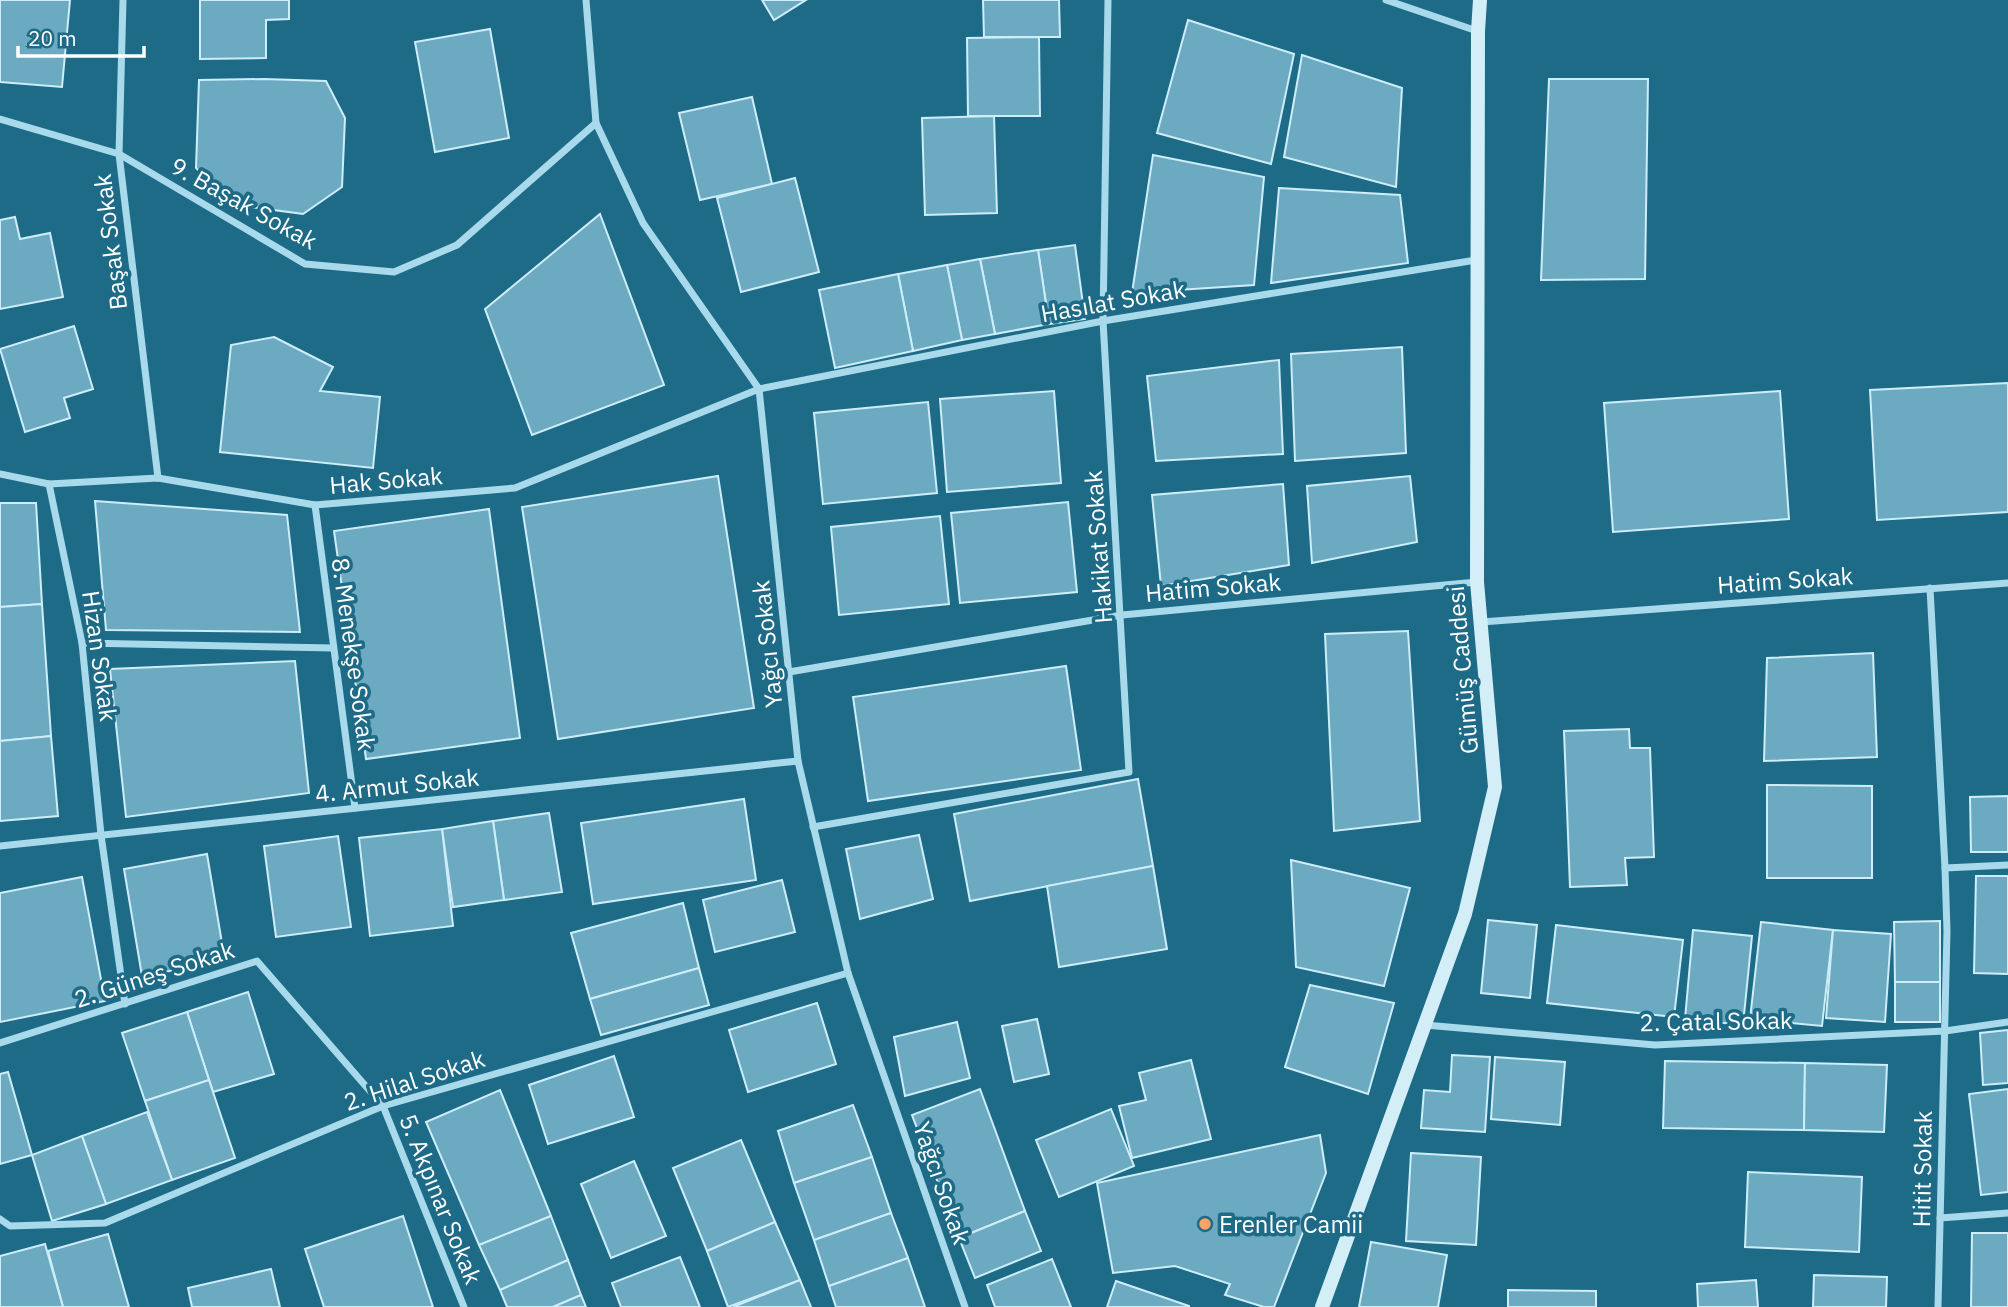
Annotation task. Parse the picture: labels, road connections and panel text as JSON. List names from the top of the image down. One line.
{"streets":{"street":["9. Başak Sokak","Başak Sokak","Hasılat Sokak","Hak Sokak","Hakikat Sokak","Hatim Sokak","Yağcı Sokak","8. Menekşe Sokak","Hizan Sokak","Gümüş Caddesi","4. Armut Sokak","2. Güneş Sokak","2. Çatal Sokak","2. Hilal Sokak","Hitit Sokak","5. Akpınar Sokak"]},"crossings":[["9. Başak Sokak","Başak Sokak"],["9. Başak Sokak","Yağcı Sokak"],["Başak Sokak","Hak Sokak"],["Hasılat Sokak","Hak Sokak"],["Hasılat Sokak","Hakikat Sokak"],["Hasılat Sokak","Yağcı Sokak"],["Hasılat Sokak","Gümüş Caddesi"],["Hak Sokak","Yağcı Sokak"],["Hak Sokak","8. Menekşe Sokak"],["Hak Sokak","Hizan Sokak"],["Hakikat Sokak","Hatim Sokak"],["Hakikat Sokak","Yağcı Sokak"],["Hatim Sokak","Yağcı Sokak"],["Hatim Sokak","Gümüş Caddesi"],["Hatim Sokak","Hitit Sokak"],["Yağcı Sokak","4. Armut Sokak"],["Yağcı Sokak","2. Hilal Sokak"],["8. Menekşe Sokak","4. Armut Sokak"],["Hizan Sokak","4. Armut Sokak"],["Hizan Sokak","2. Güneş Sokak"],["Gümüş Caddesi","2. Çatal Sokak"],["2. Güneş Sokak","2. Hilal Sokak"],["2. Güneş Sokak","5. Akpınar Sokak"],["2. Çatal Sokak","Hitit Sokak"],["2. Hilal Sokak","5. Akpınar Sokak"]],"places":["Erenler Camii"],"scale_bar":"20 m"}
